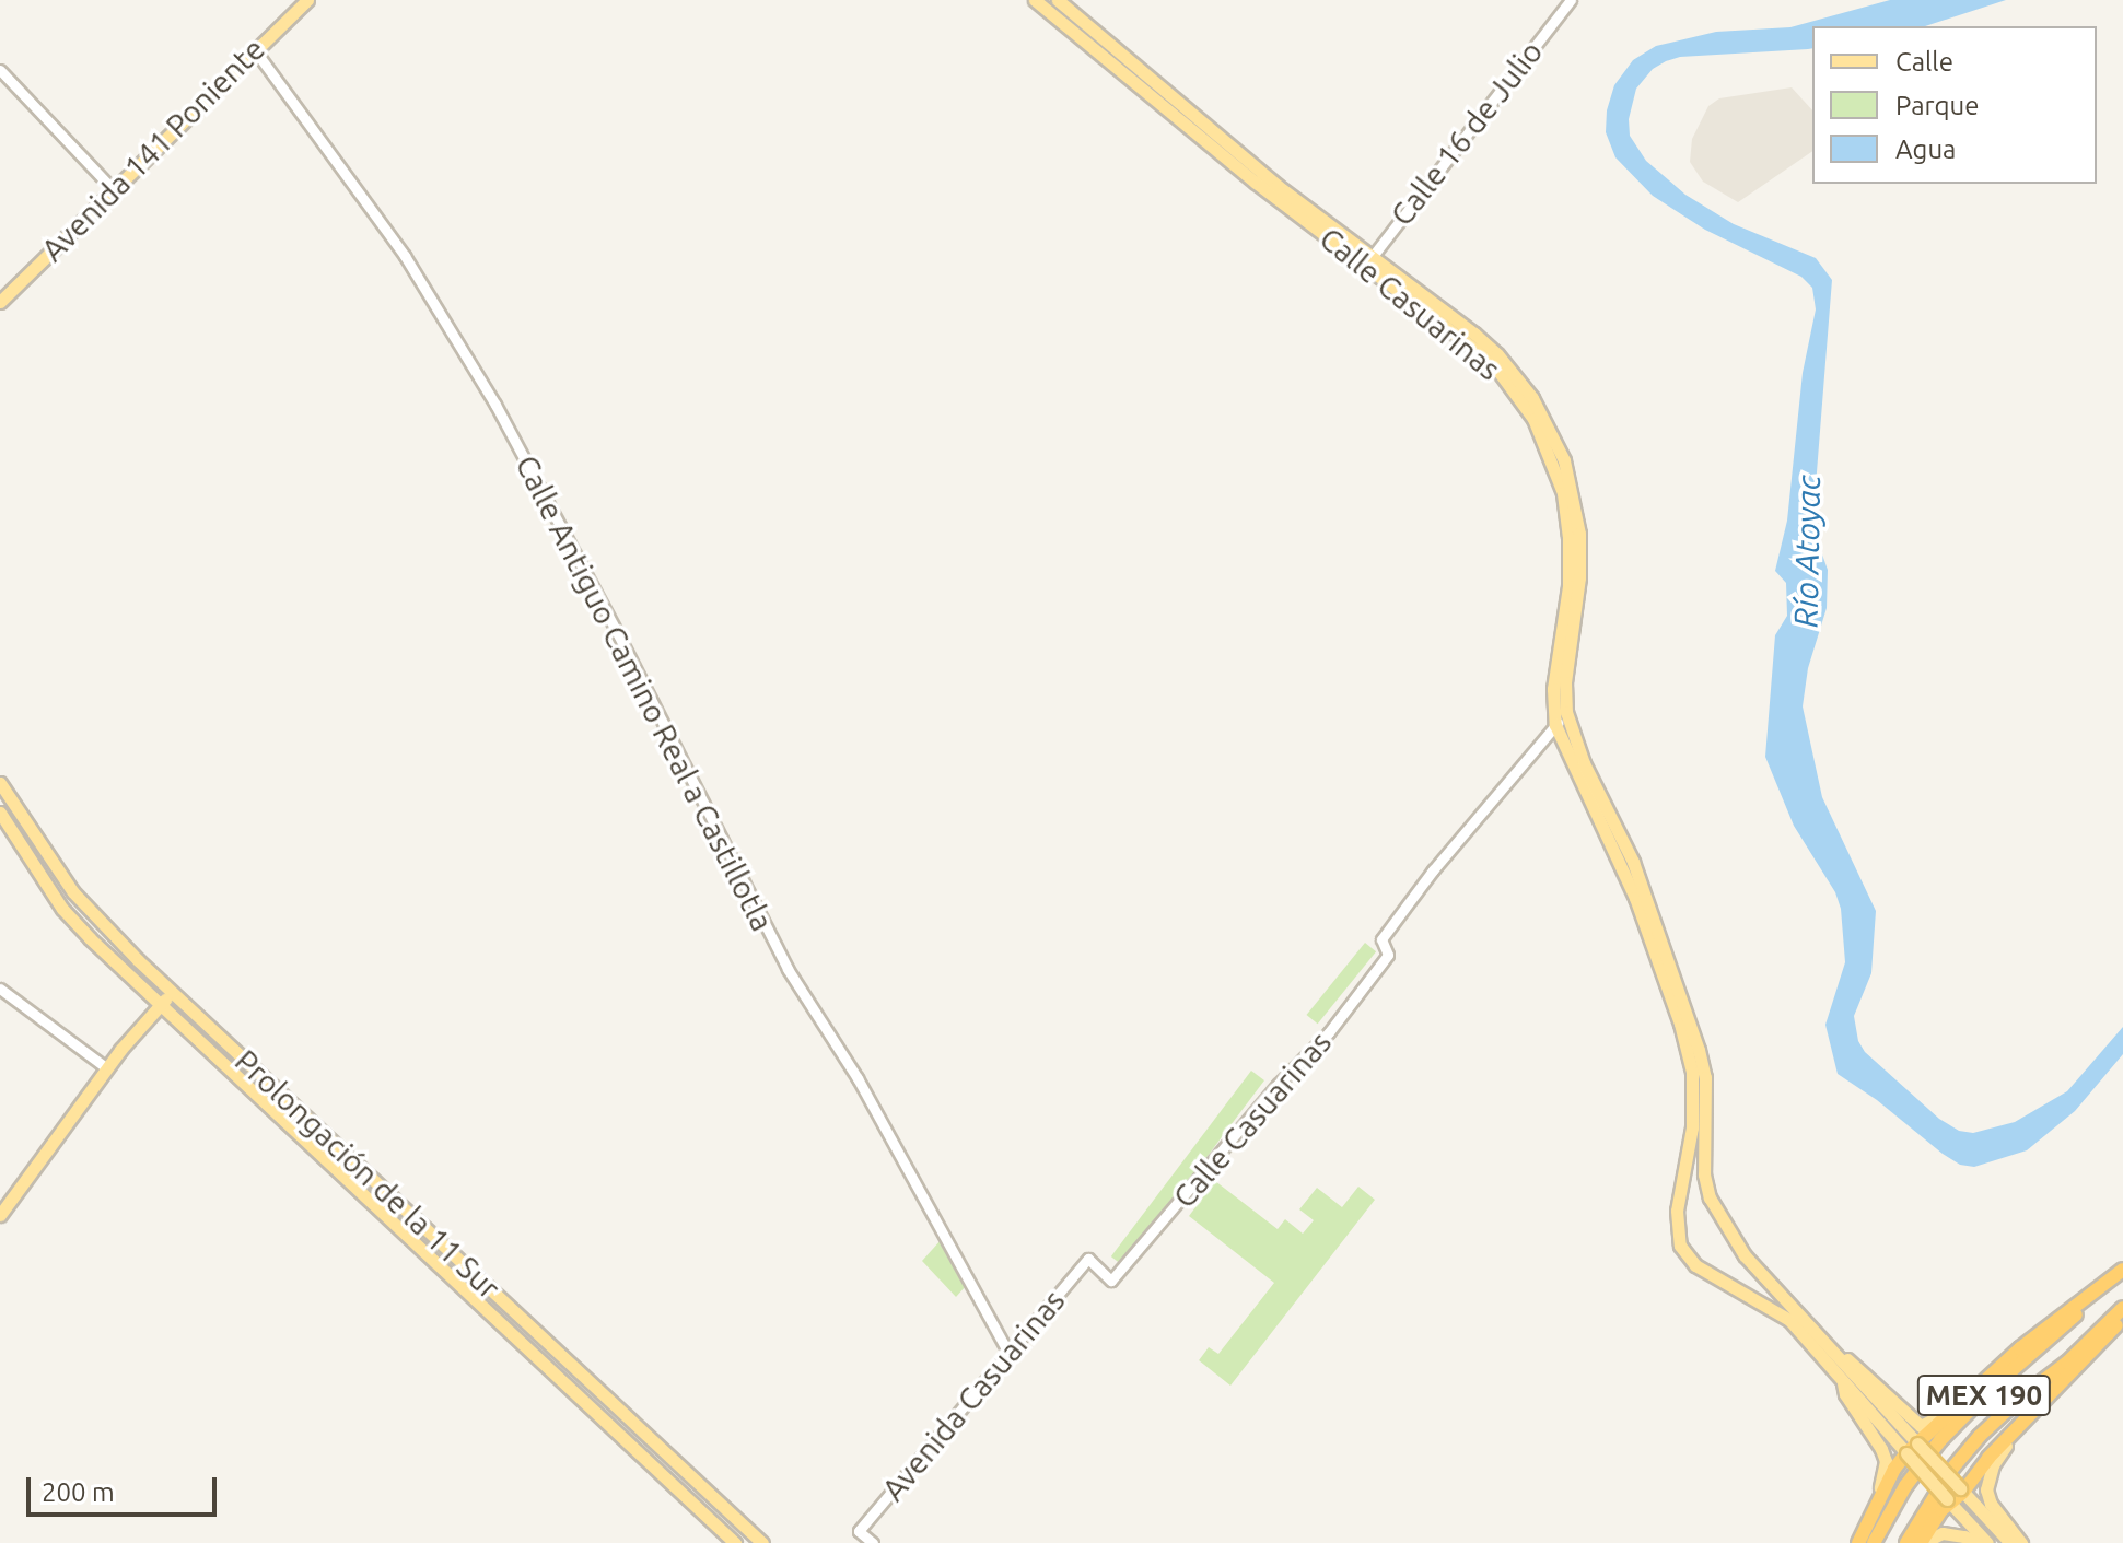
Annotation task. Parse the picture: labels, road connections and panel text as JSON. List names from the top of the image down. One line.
{"streets":{"highway":["MEX 190"],"main road":["Avenida 141 Poniente","Calle Casuarinas","Prolongación de la 11 Sur"],"street":["Calle 16 de Julio","Calle Antiguo Camino Real a Castillotla","Avenida Casuarinas"]},"crossings":[["Calle 16 de Julio","Calle Casuarinas"],["Avenida 141 Poniente","Calle Antiguo Camino Real a Castillotla"],["Calle Casuarinas","Avenida Casuarinas"],["Calle Antiguo Camino Real a Castillotla","Avenida Casuarinas"]],"water":["Río Atoyac"],"legend":["Calle","Parque","Agua"],"scale_bar":"200 m"}
